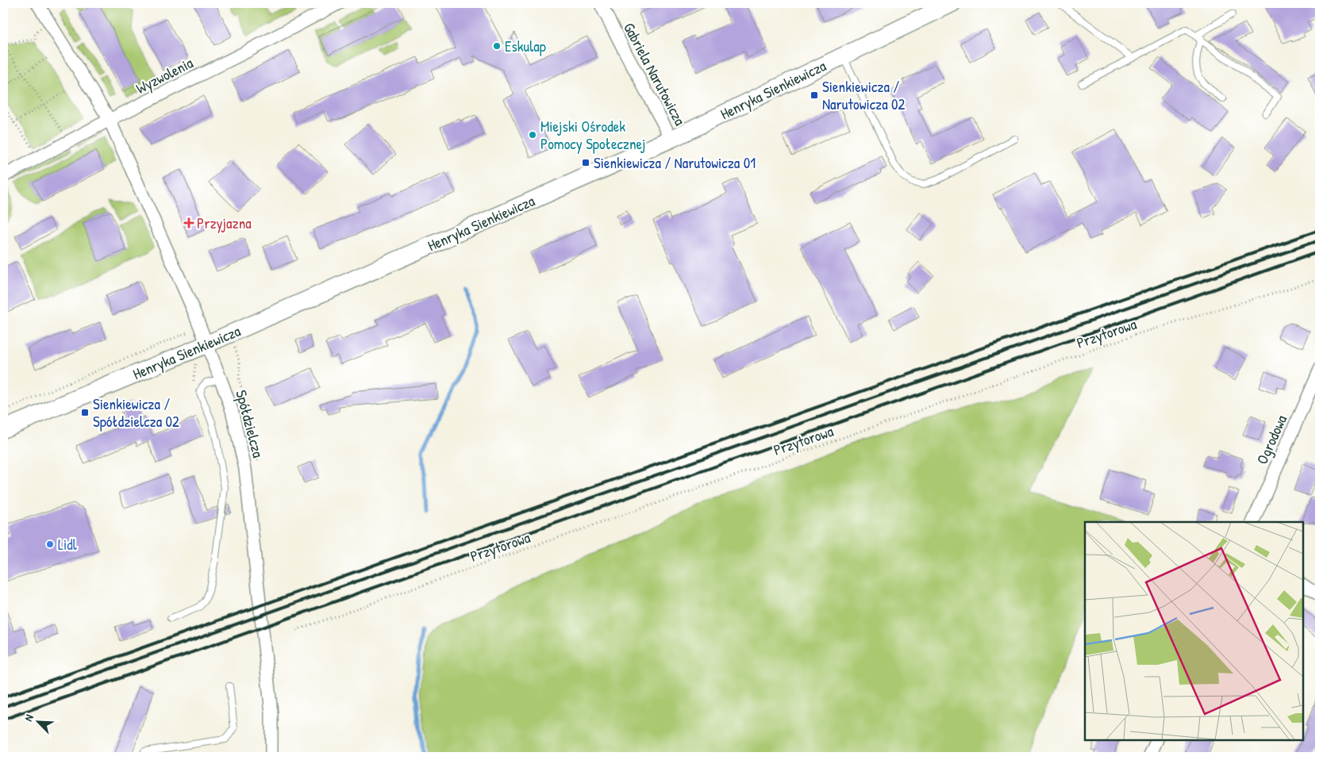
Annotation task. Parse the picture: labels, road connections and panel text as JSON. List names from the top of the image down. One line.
{"streets":{"street":["Gabriela Narutowicza","Wyzwolenia","Henryka Sienkiewicza","Spółdzielcza","Ogrodowa"],"path":["Przytorowa"]},"crossings":[["Gabriela Narutowicza","Henryka Sienkiewicza"],["Wyzwolenia","Spółdzielcza"],["Henryka Sienkiewicza","Spółdzielcza"]],"places":{"other":["Eskulap","Miejski Ośrodek Pomocy Społecznej","Lidl"],"transit":["Sienkiewicza / Narutowicza 02","Sienkiewicza / Narutowicza 01","Sienkiewicza / Spółdzielcza 02"],"health":["Przyjazna"]},"north":"top left"}
